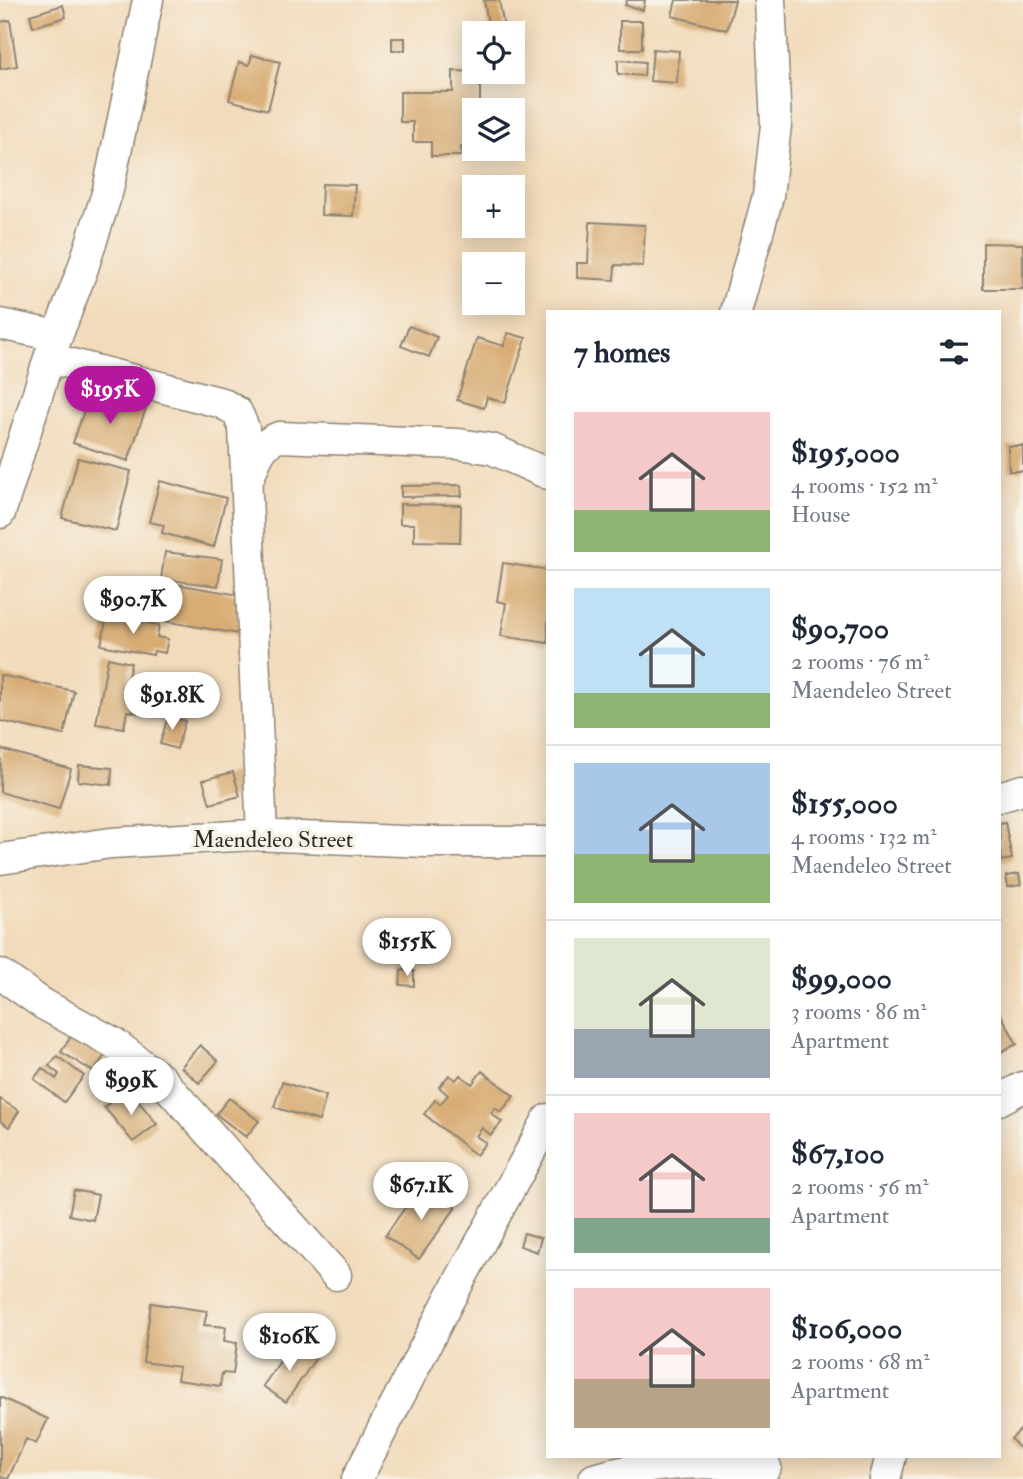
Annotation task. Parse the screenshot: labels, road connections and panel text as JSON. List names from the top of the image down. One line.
{"streets":{"street":["Maendeleo Street"]},"page":{"map_buttons":["+","−"],"heading":"7 homes","price":["$195K","$90.7K","$91.8K","$155K","$99K","$67.1K","$106K"],"list":[{"name":"$195,000","note":"4 rooms · 152 m² · House"},{"name":"$90,700","note":"2 rooms · 76 m² · Maendeleo Street"},{"name":"$155,000","note":"4 rooms · 132 m² · Maendeleo Street"},{"name":"$99,000","note":"3 rooms · 86 m² · Apartment"},{"name":"$67,100","note":"2 rooms · 56 m² · Apartment"},{"name":"$106,000","note":"2 rooms · 68 m² · Apartment"}]}}
